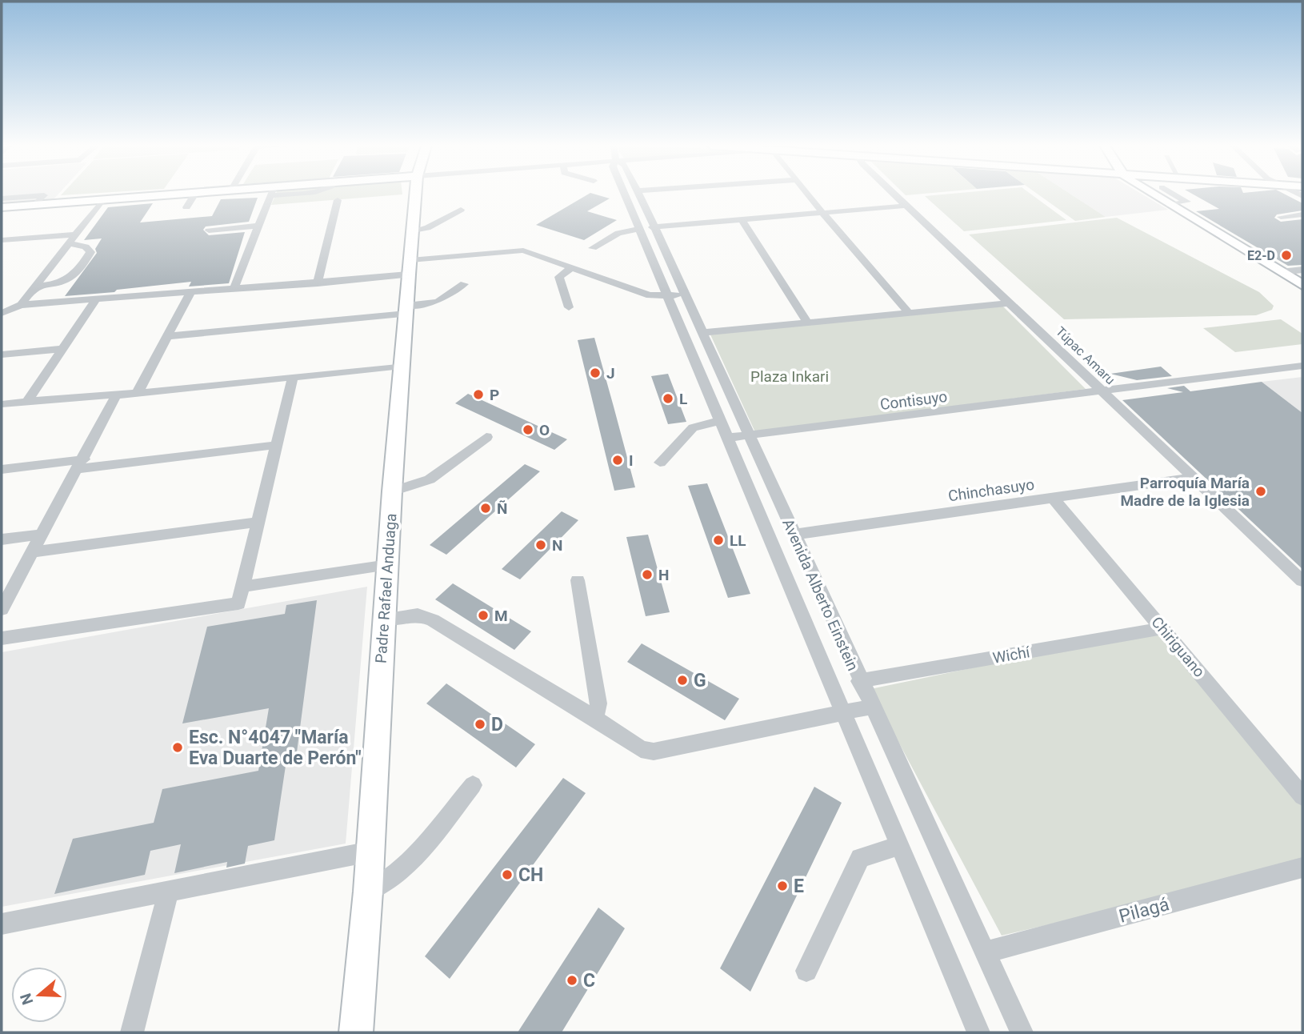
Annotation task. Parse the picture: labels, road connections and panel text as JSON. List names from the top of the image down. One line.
{"streets":{"street":["Túpac Amaru","Contisuyo","Chinchasuyo","Padre Rafael Anduaga","Avenida Alberto Einstein","Chiriguano","Wichí","Pilagá"]},"crossings":[["Túpac Amaru","Contisuyo"],["Túpac Amaru","Chinchasuyo"],["Contisuyo","Avenida Alberto Einstein"],["Chinchasuyo","Avenida Alberto Einstein"],["Chinchasuyo","Chiriguano"],["Avenida Alberto Einstein","Wichí"],["Avenida Alberto Einstein","Pilagá"],["Chiriguano","Wichí"]],"parks":["Plaza Inkari"],"places":["E2-D","J","P","L","O","I","Parroquía María Madre de la Iglesia","Ñ","LL","N","H","M","G","D","Esc. N°4047 \"María Eva Duarte de Perón\"","CH","E","C"],"north":"left"}
